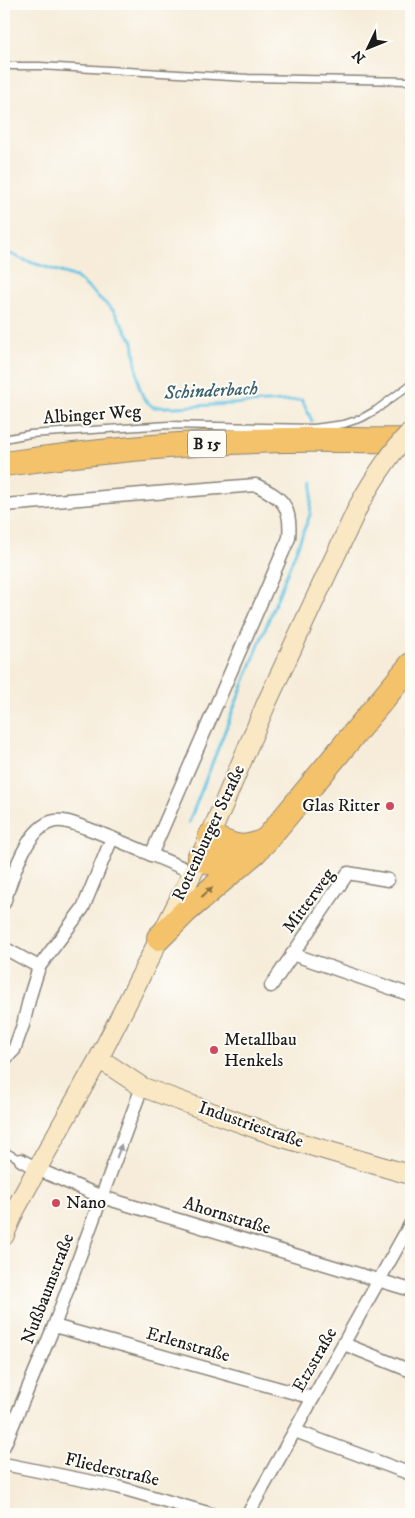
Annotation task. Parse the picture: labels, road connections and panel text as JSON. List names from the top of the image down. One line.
{"streets":{"highway":["B 15"],"street":["Rottenburger Straße","Mitterweg","Industriestraße","Ahornstraße","Nußbaumstraße","Erlenstraße","Etzstraße","Fliederstraße"],"lane":["Albinger Weg"]},"crossings":[["Rottenburger Straße","Industriestraße"],["Rottenburger Straße","Ahornstraße"],["Industriestraße","Nußbaumstraße"],["Ahornstraße","Nußbaumstraße"],["Ahornstraße","Etzstraße"],["Nußbaumstraße","Erlenstraße"],["Erlenstraße","Etzstraße"]],"water":["Schinderbach"],"places":["Glas Ritter","Metallbau Henkels","Nano"],"north":"bottom left"}
